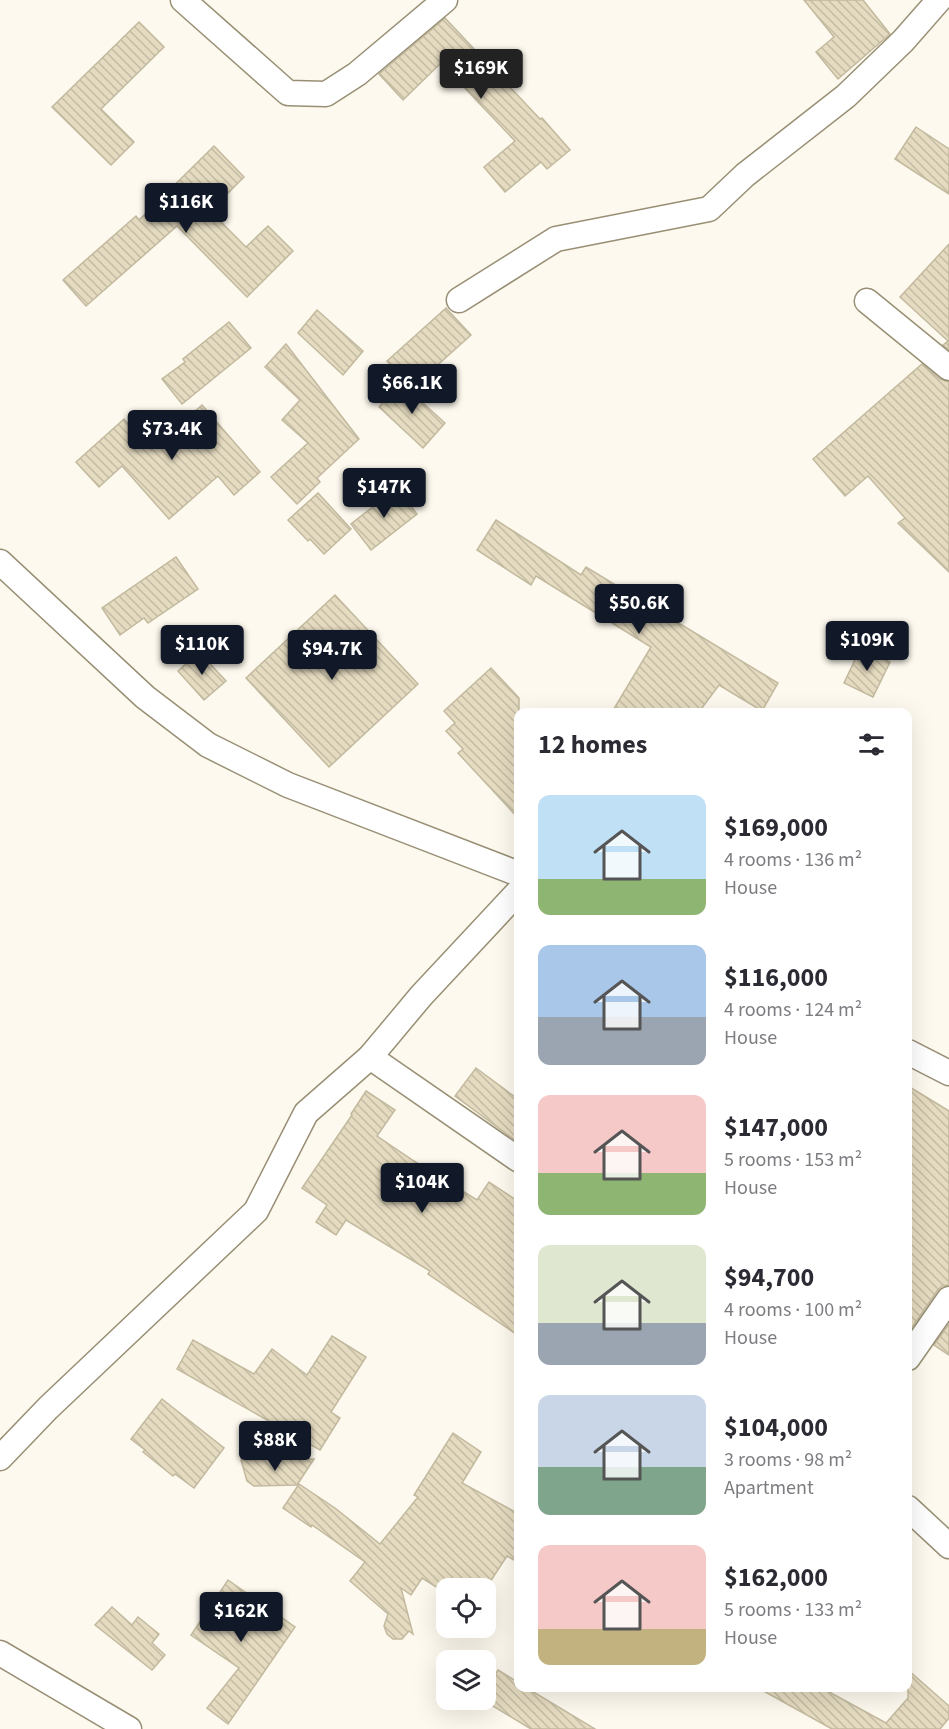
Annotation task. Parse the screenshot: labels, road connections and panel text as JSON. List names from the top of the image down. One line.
{"page":{"price":["$169K","$116K","$66.1K","$73.4K","$147K","$50.6K","$109K","$110K","$94.7K","$104K","$88K","$162K"],"heading":"12 homes","list":[{"name":"$169,000","note":"4 rooms · 136 m² · House"},{"name":"$116,000","note":"4 rooms · 124 m² · House"},{"name":"$147,000","note":"5 rooms · 153 m² · House"},{"name":"$94,700","note":"4 rooms · 100 m² · House"},{"name":"$104,000","note":"3 rooms · 98 m² · Apartment"},{"name":"$162,000","note":"5 rooms · 133 m² · House"}]}}
